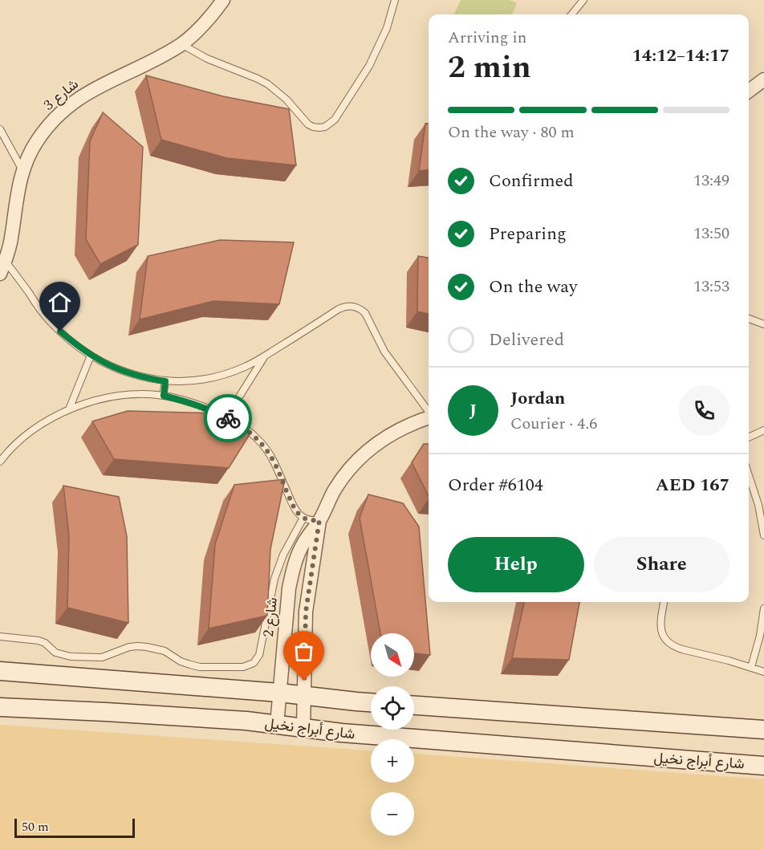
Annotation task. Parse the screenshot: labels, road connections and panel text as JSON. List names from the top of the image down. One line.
{"streets":{"street":["شارع 3","شارع 2","شارع أبراج نخيل"]},"crossings":[["شارع 2","شارع أبراج نخيل"]],"scale_bar":"50 m","north":"bottom right","page":{"heading":["2 min","Arriving in","14:12–14:17"],"panel":["Jordan","Courier · 4.6","Order #6104","AED 167"],"bar":"On the way · 80 m","list":[["Confirmed","13:49"],["Preparing","13:50"],["On the way","13:53"],"Delivered"],"round":"J","buttons":["Help","Share"],"map_buttons":["+","−"],"scale":"50 m"}}
